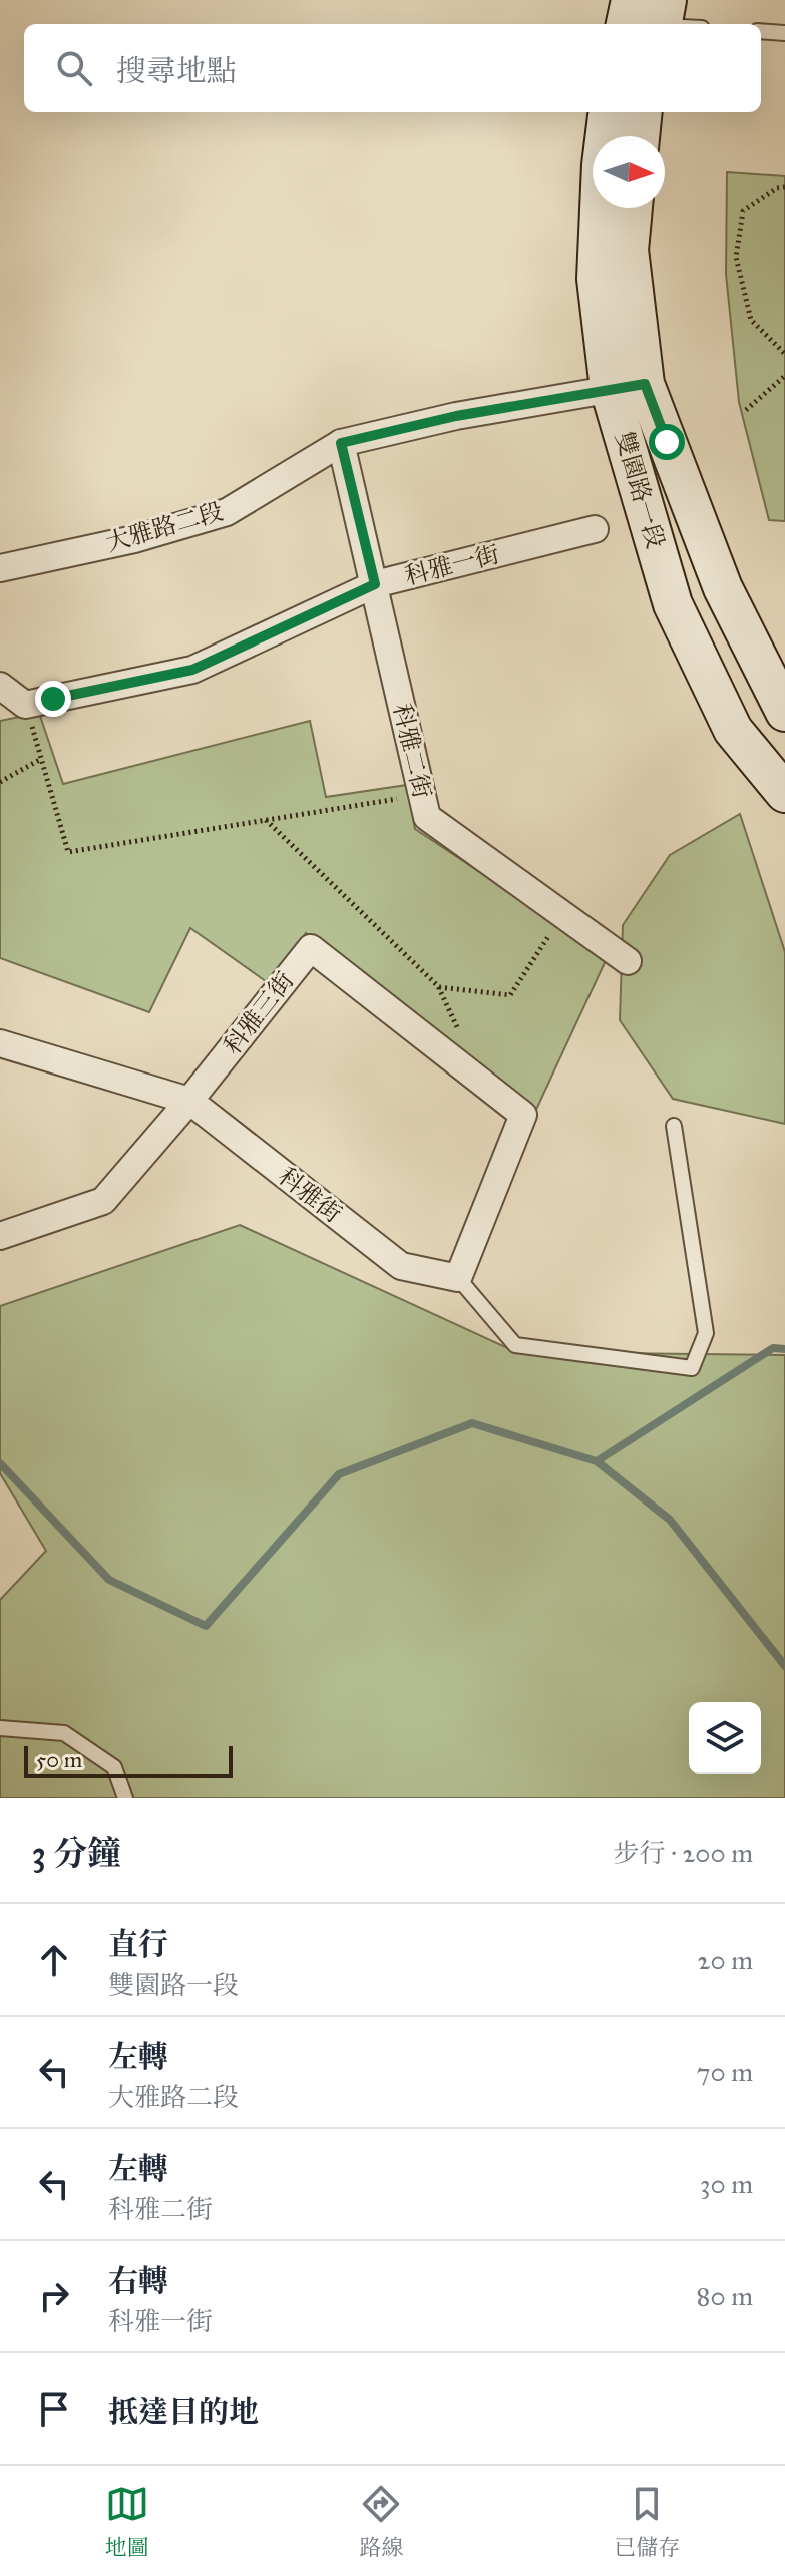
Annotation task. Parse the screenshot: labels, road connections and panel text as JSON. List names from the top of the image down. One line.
{"streets":{"street":["雙園路一段","大雅路二段","科雅一街","科雅二街","科雅三街","科雅街"]},"crossings":[["雙園路一段","大雅路二段"],["大雅路二段","科雅二街"],["科雅一街","科雅二街"],["科雅三街","科雅街"]],"scale_bar":"50 m","north":"right","page":{"search":"搜尋地點","scale":"50 m","heading":["3 分鐘","步行 · 200 m"],"list":[["直行","雙園路一段","20 m"],["左轉","大雅路二段","70 m"],["左轉","科雅二街","30 m"],["右轉","科雅一街","80 m"],"抵達目的地"],"nav":["地圖","路線","已儲存"]}}
